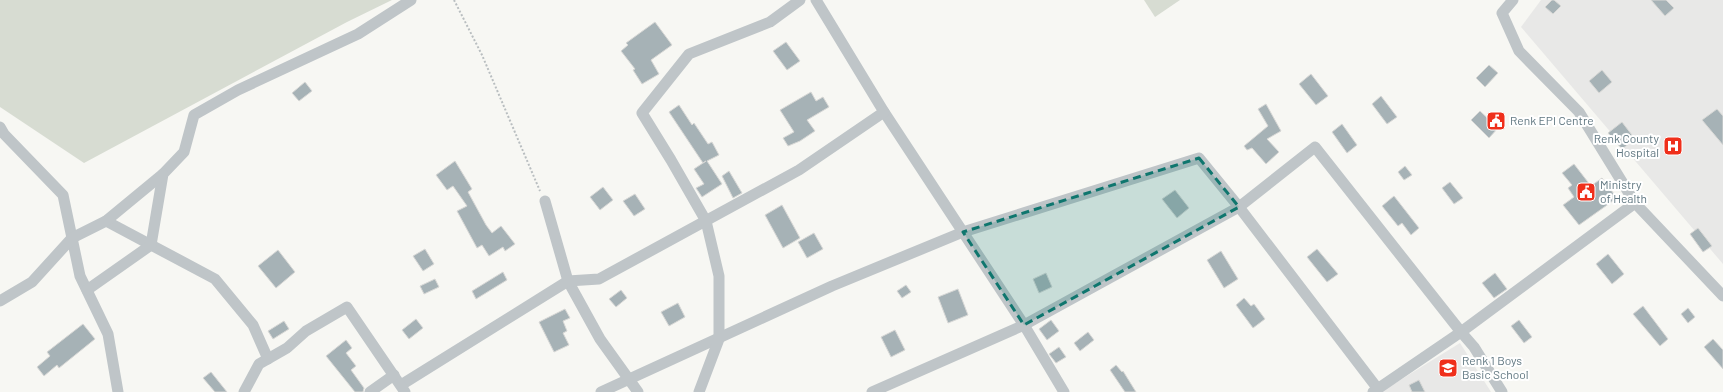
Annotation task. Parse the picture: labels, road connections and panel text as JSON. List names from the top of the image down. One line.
{"places":{"public building":["Renk EPI Centre","Ministry of Health"],"hospital":["Renk County Hospital"],"school or university":["Renk 1 Boys Basic School"]}}
